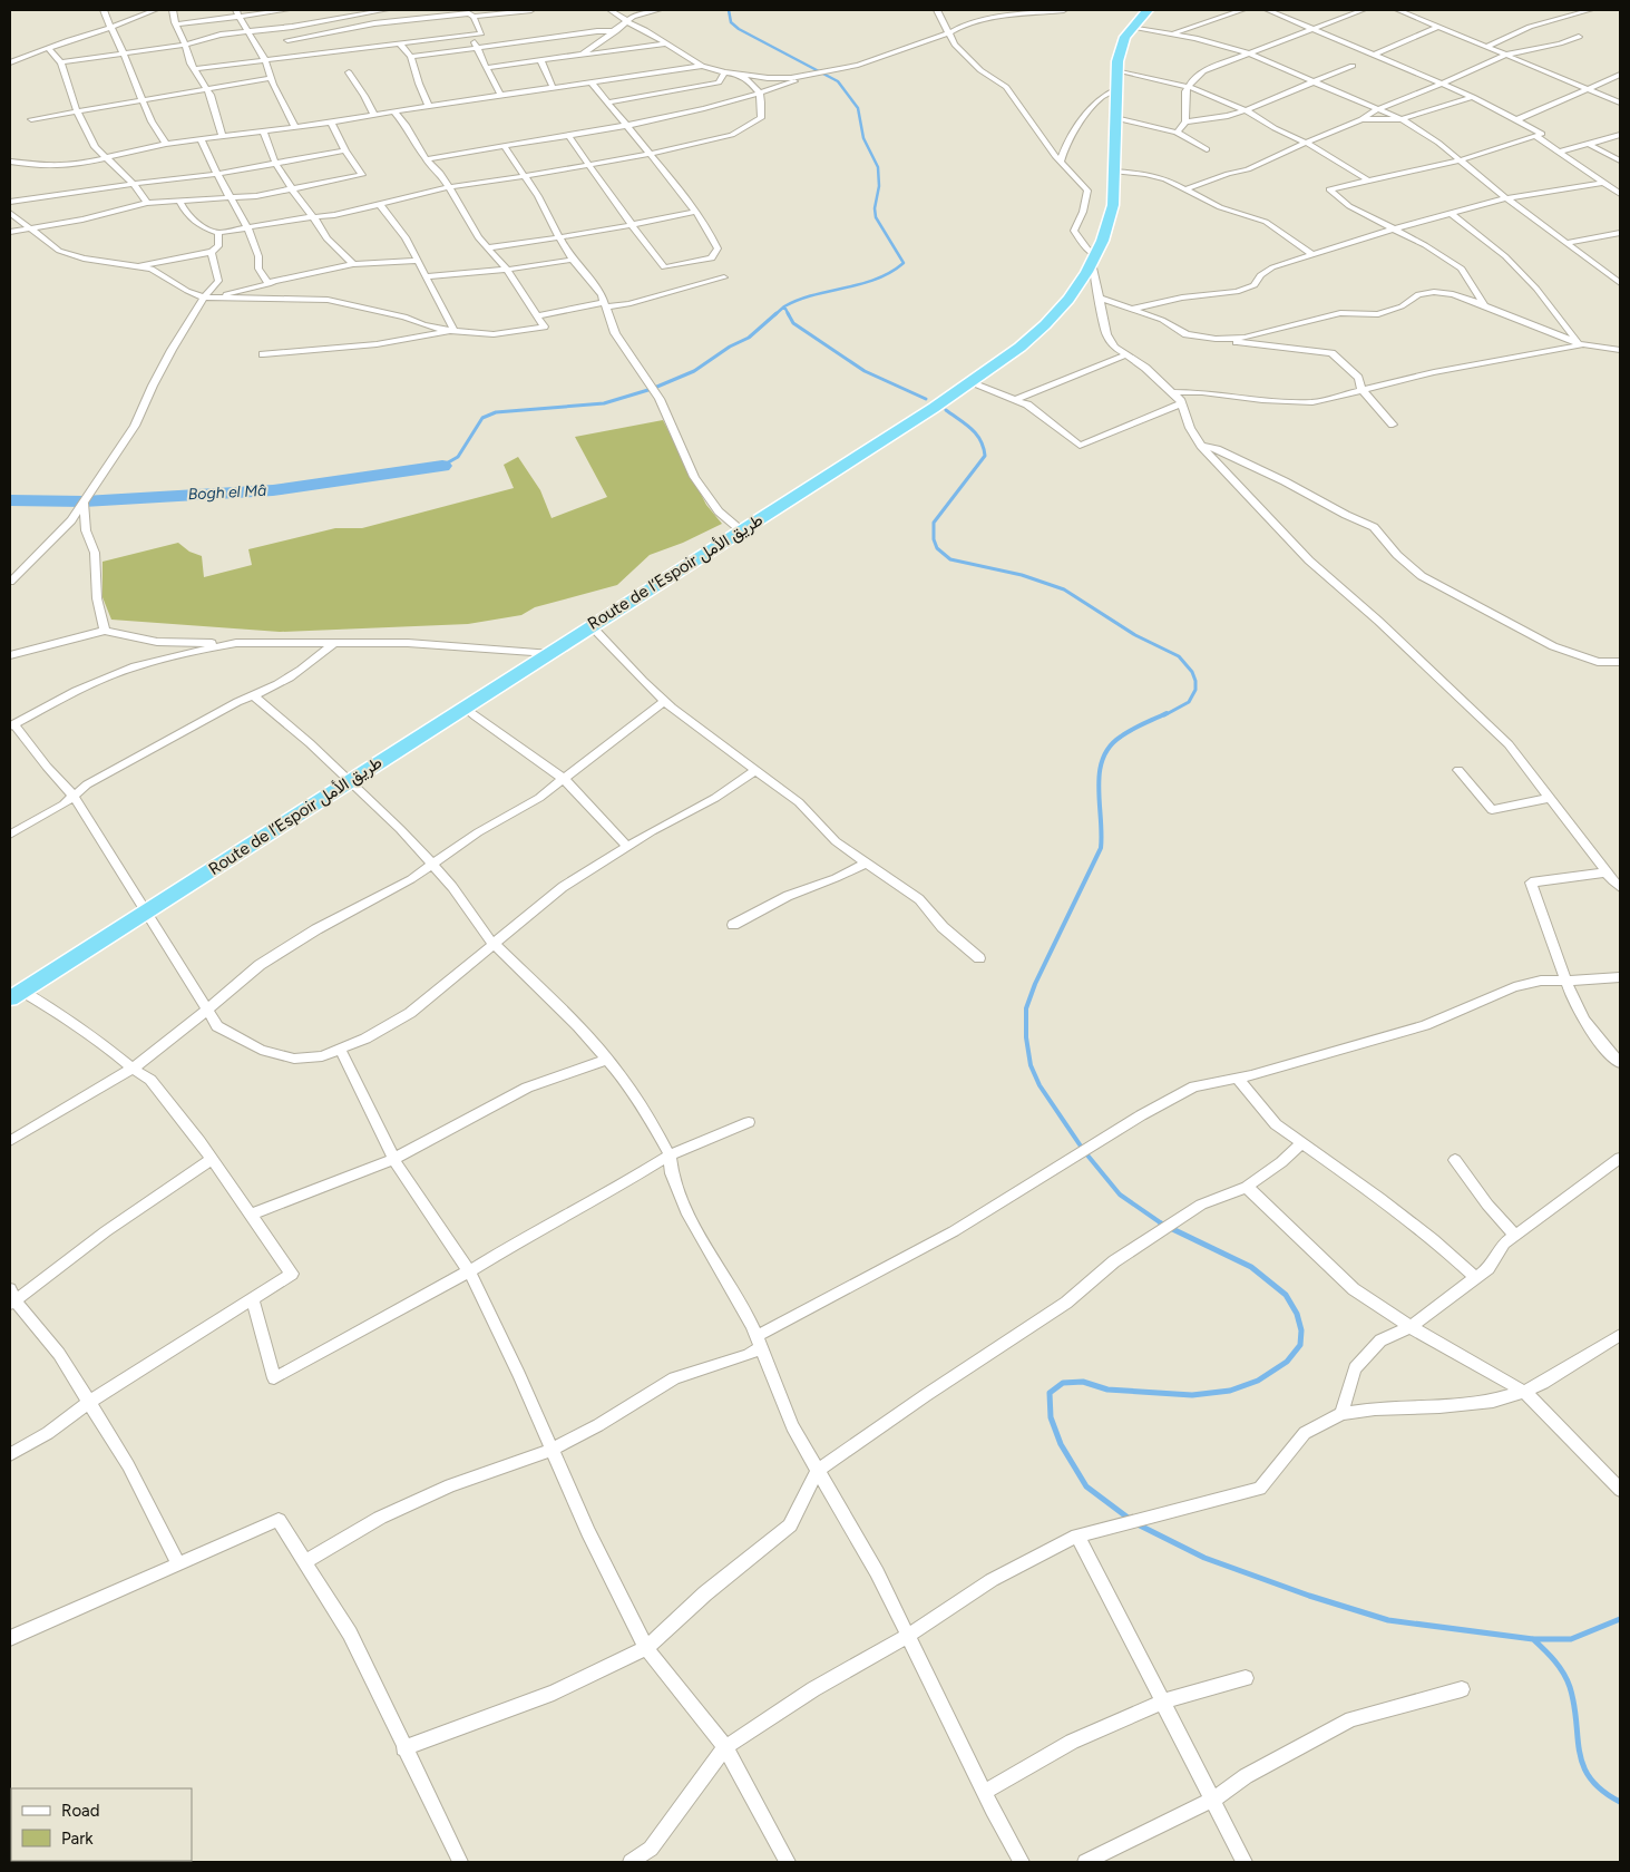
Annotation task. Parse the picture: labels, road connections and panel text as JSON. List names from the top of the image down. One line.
{"streets":{"highway":["Route de l’Espoir طريق الأمل"]},"water":["Bogh el Mâ"],"legend":["Road","Park"]}
